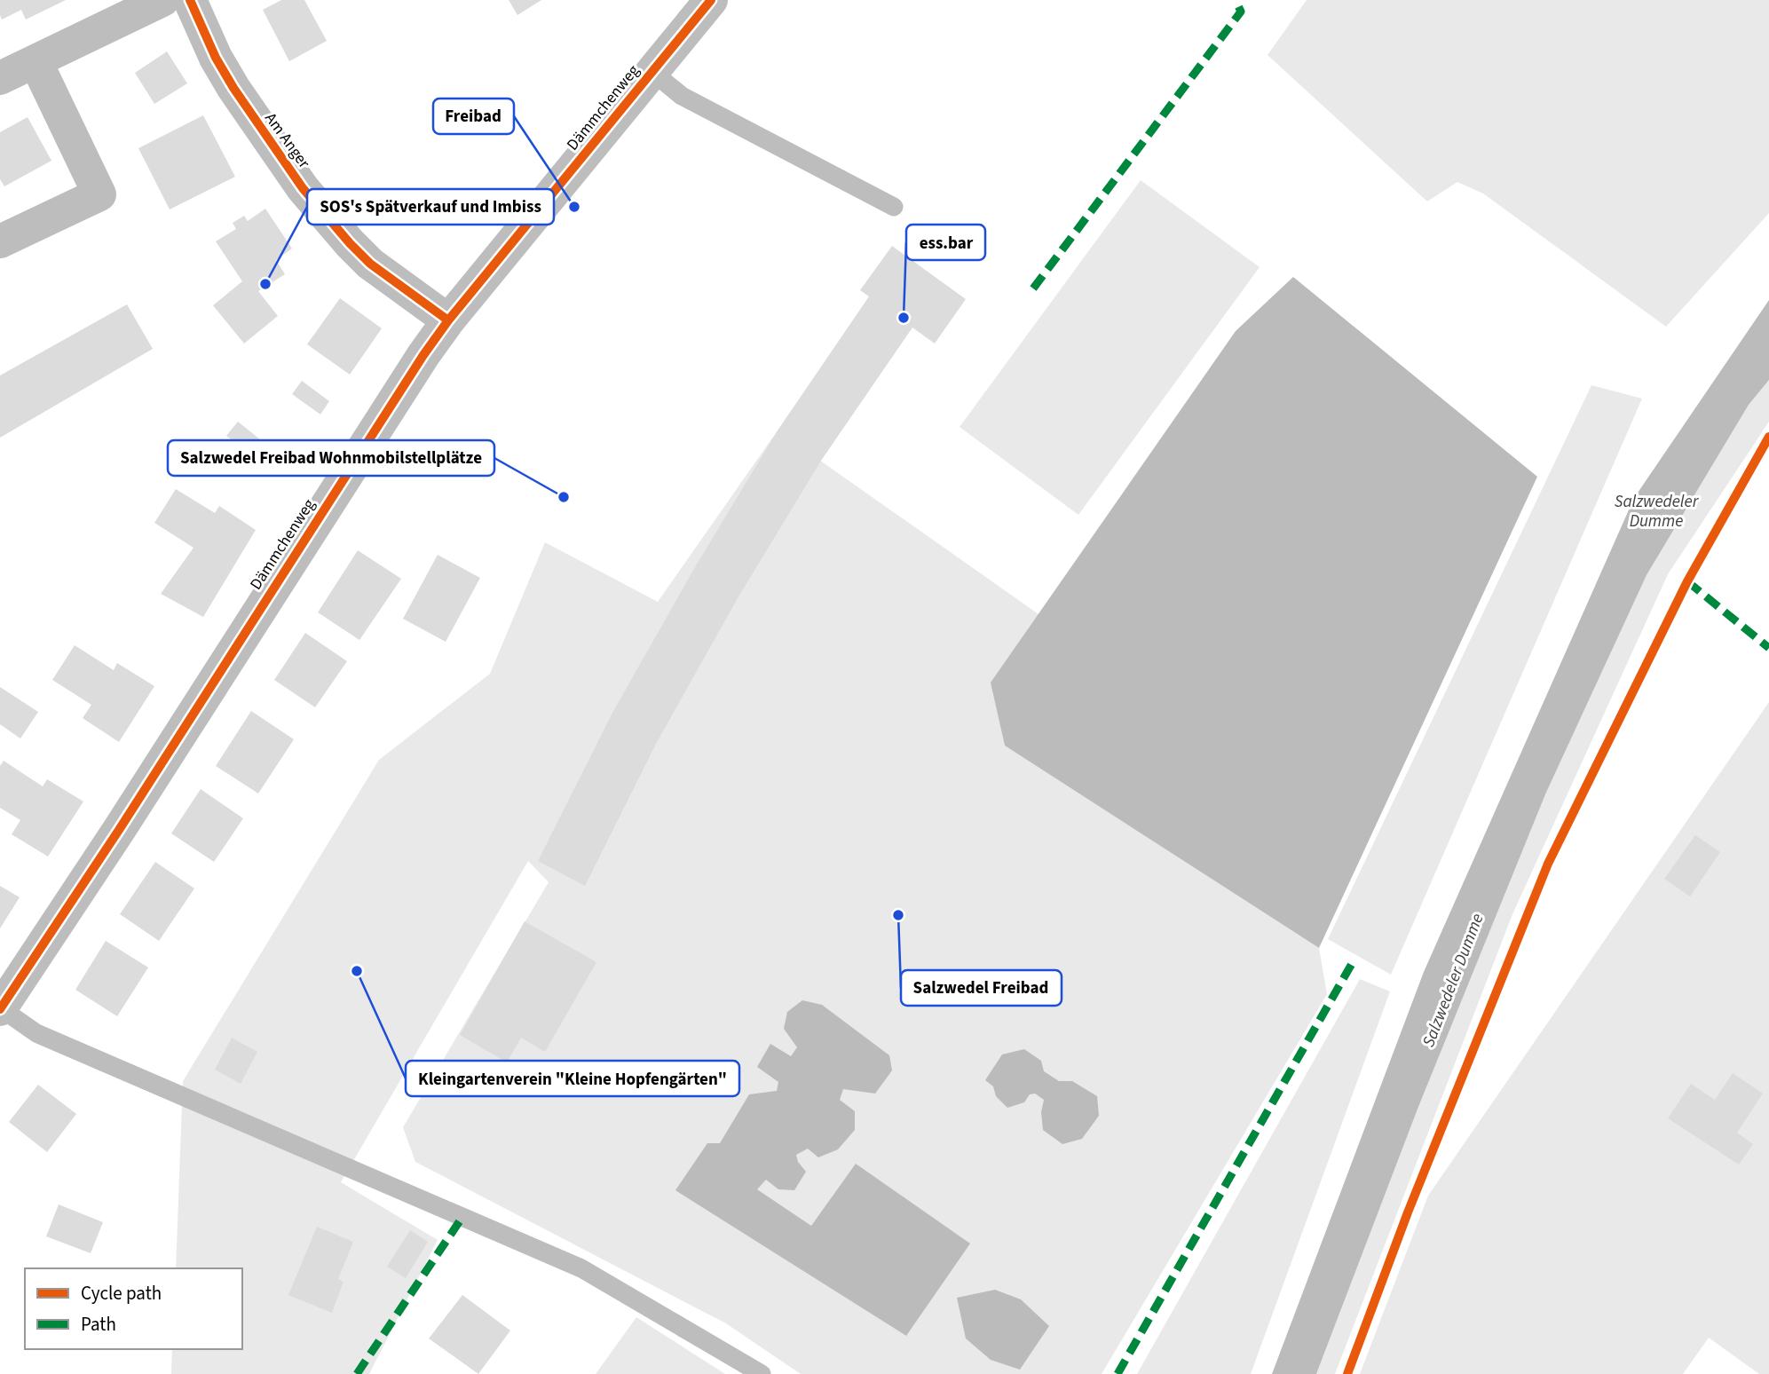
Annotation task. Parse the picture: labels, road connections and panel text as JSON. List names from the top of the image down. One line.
{"streets":{"street":["Dämmchenweg","Am Anger"]},"crossings":[["Dämmchenweg","Am Anger"]],"water":["Salzwedeler Dumme"],"places":["Freibad","SOS's Spätverkauf und Imbiss","ess.bar","Salzwedel Freibad Wohnmobilstellplätze","Salzwedel Freibad","Kleingartenverein \"Kleine Hopfengärten\""],"legend":["Cycle path","Path"]}
